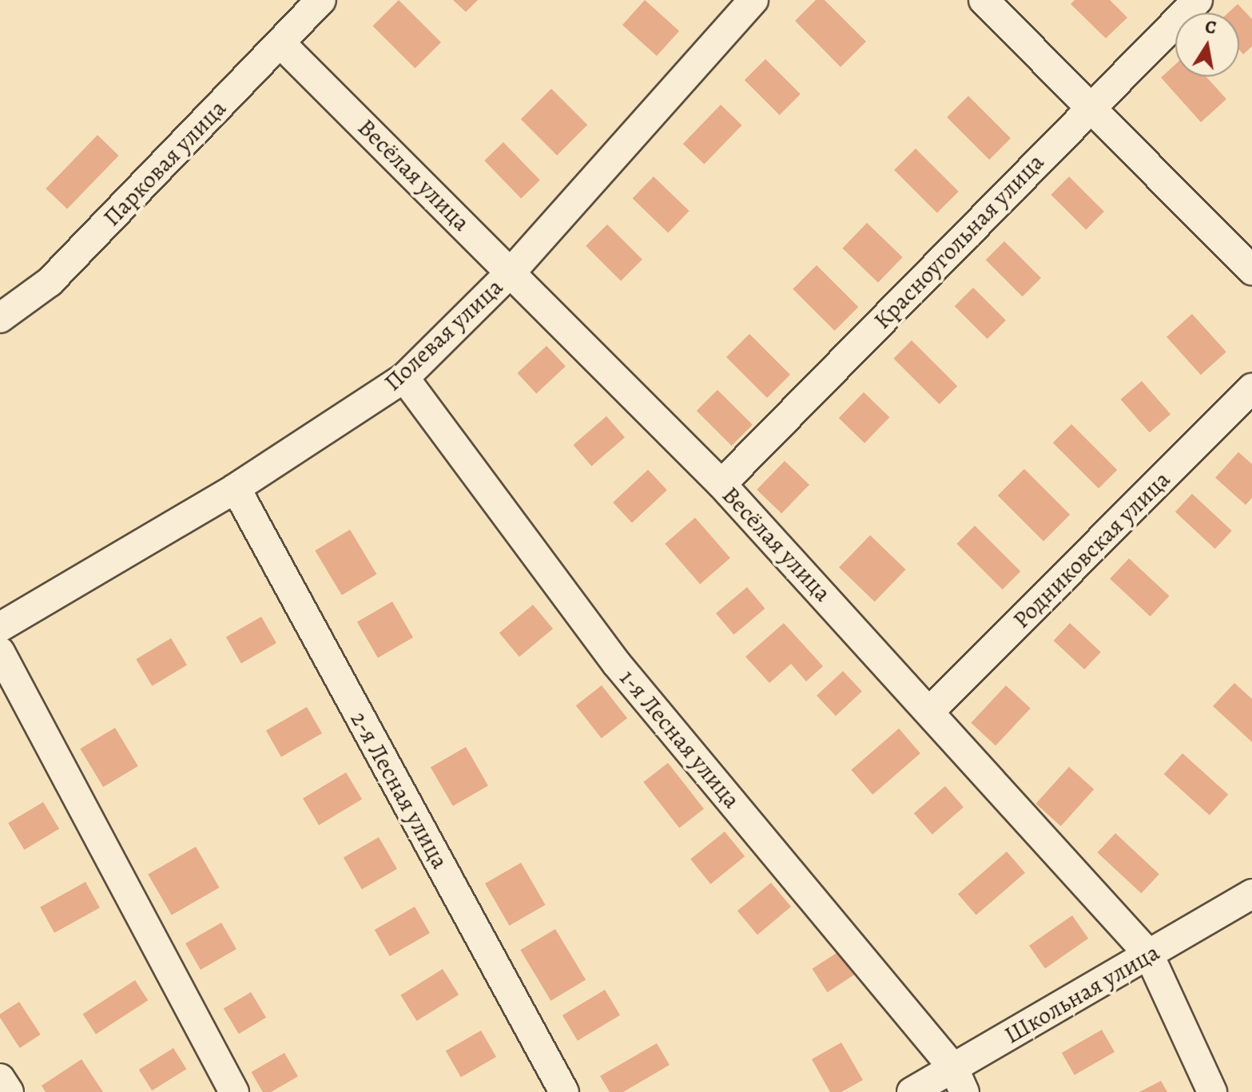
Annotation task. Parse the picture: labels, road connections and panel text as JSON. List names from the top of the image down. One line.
{"streets":{"street":["Парковая улица","Весёлая улица","Красноугольная улица","Полевая улица","Родниковская улица","1-я Лесная улица","2-я Лесная улица","Школьная улица"]},"crossings":[["Парковая улица","Весёлая улица"],["Весёлая улица","Красноугольная улица"],["Весёлая улица","Полевая улица"],["Весёлая улица","Родниковская улица"],["Весёлая улица","Школьная улица"],["Полевая улица","1-я Лесная улица"],["Полевая улица","2-я Лесная улица"],["1-я Лесная улица","Школьная улица"]],"north":"top"}
